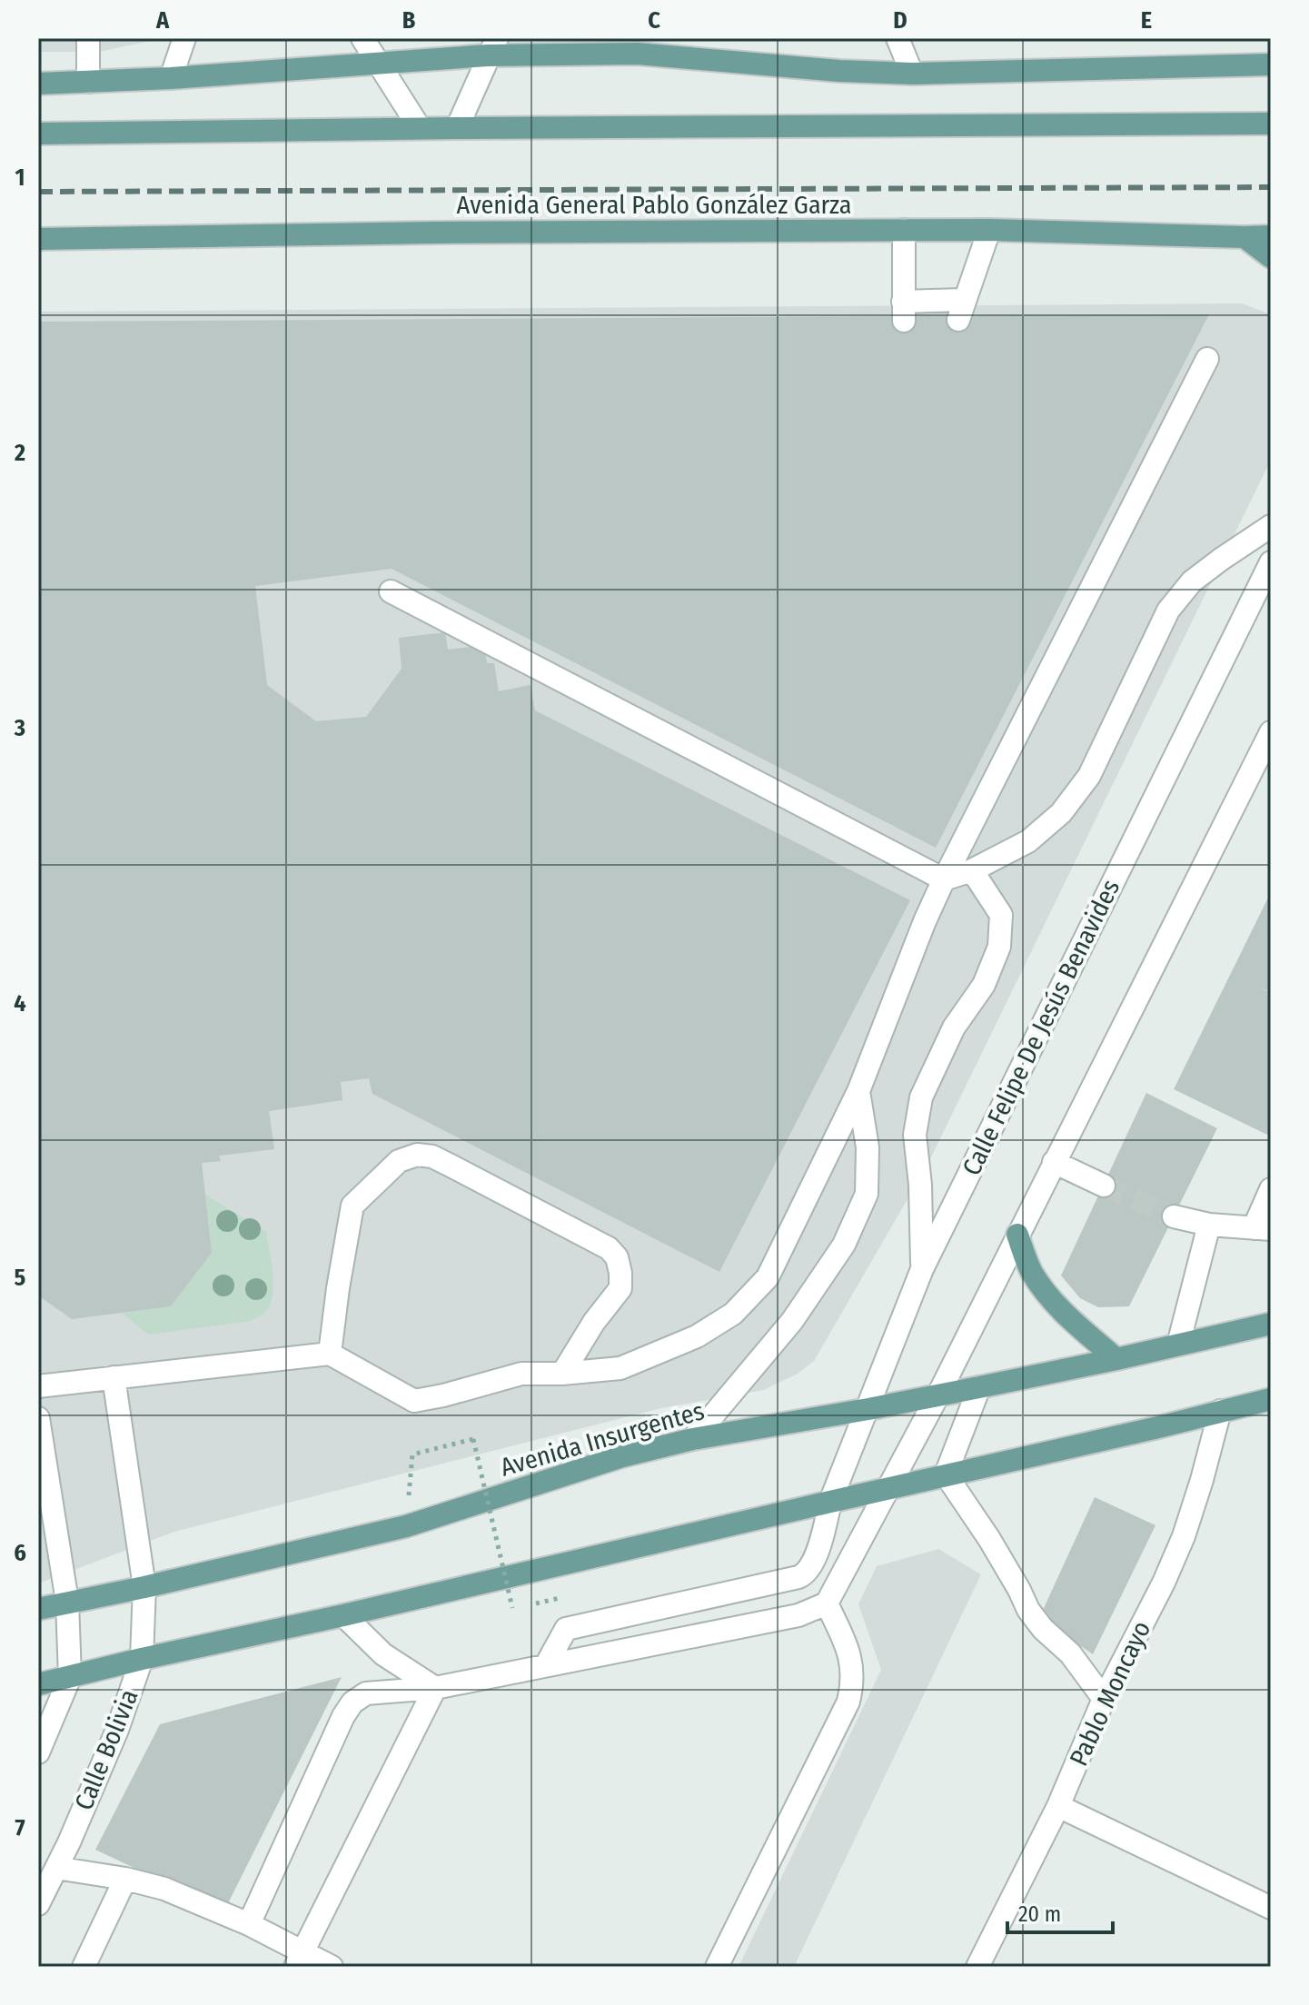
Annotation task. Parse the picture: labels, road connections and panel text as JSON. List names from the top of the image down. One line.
{"streets":{"main road":["Avenida General Pablo González Garza","Avenida Insurgentes"],"street":["Calle Felipe De Jesús Benavides","Pablo Moncayo","Calle Bolivia"]},"crossings":[["Calle Felipe De Jesús Benavides","Avenida Insurgentes"],["Avenida Insurgentes","Calle Bolivia"]],"scale_bar":"20 m","grid":{"columns":["A","B","C","D","E"],"rows":["1","2","3","4","5","6","7"]}}
